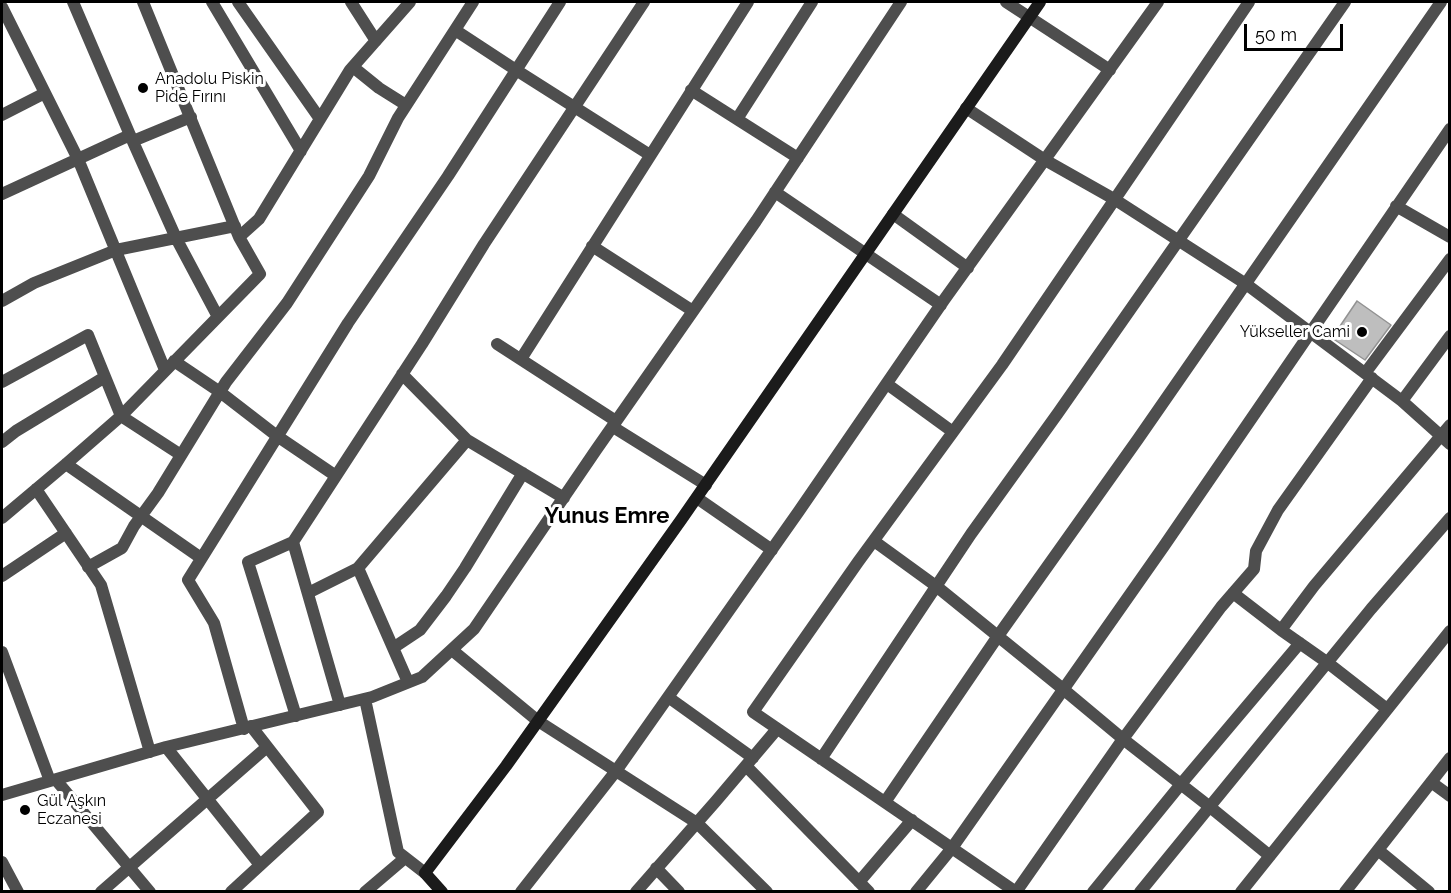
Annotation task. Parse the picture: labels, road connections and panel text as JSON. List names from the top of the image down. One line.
{"districts":["Yunus Emre"],"places":["Anadolu Piskin Pide Fırını","Yükseller Cami","Gül Aşkın Eczanesi"],"scale_bar":"50 m"}
